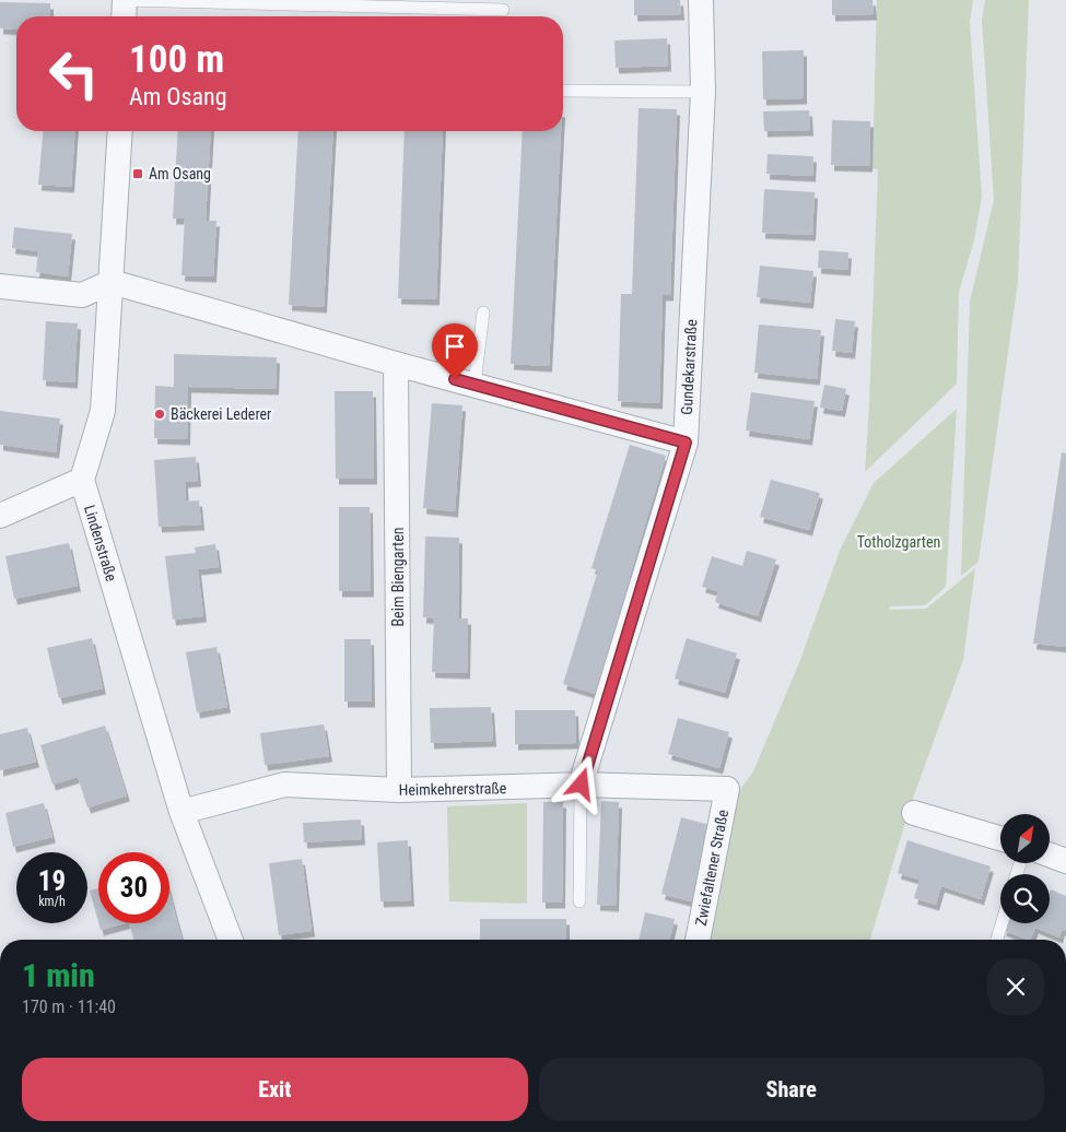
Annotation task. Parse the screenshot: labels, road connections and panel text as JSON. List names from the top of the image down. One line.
{"streets":{"street":["Gundekarstraße","Lindenstraße","Beim Biengarten","Heimkehrerstraße","Zwiefaltener Straße"]},"crossings":[["Gundekarstraße","Heimkehrerstraße"],["Lindenstraße","Heimkehrerstraße"],["Beim Biengarten","Heimkehrerstraße"],["Heimkehrerstraße","Zwiefaltener Straße"]],"parks":["Totholzgarten"],"places":{"transit":["Am Osang"],"other":["Bäckerei Lederer"]},"north":"top right","page":{"turn":["100 m","Am Osang"],"speed":"19 km/h","limit":"30","heading":["1 min","170 m · 11:40"],"buttons":["Exit","Share"]}}
